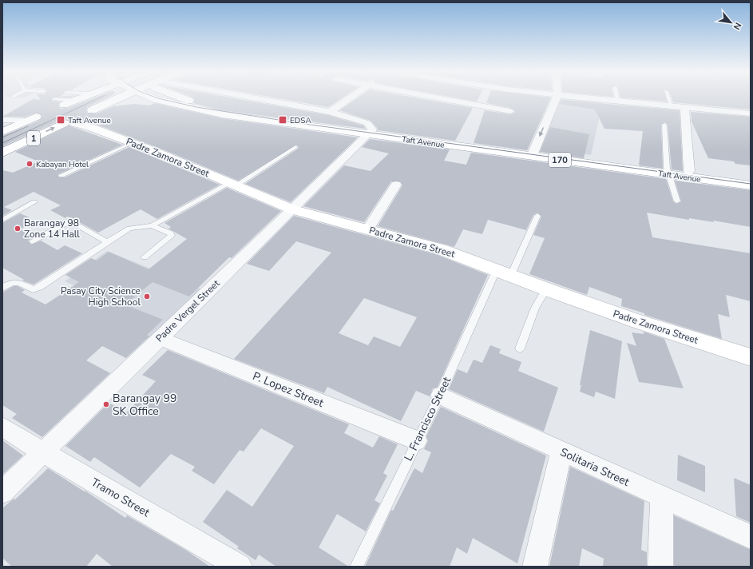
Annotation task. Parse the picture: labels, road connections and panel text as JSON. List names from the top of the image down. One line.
{"streets":{"main road":["1","Taft Avenue","Padre Zamora Street","170"],"street":["Padre Vergel Street","P. Lopez Street","Solitaria Street","Tramo Street"],"lane":["L. Francisco Street"]},"crossings":[["Taft Avenue","Padre Vergel Street"],["Padre Zamora Street","Padre Vergel Street"],["Padre Zamora Street","L. Francisco Street"],["Padre Vergel Street","P. Lopez Street"],["Padre Vergel Street","Tramo Street"],["P. Lopez Street","L. Francisco Street"],["L. Francisco Street","Solitaria Street"]],"places":{"transit":["Taft Avenue","EDSA"],"other":["Kabayan Hotel","Barangay 98 Zone 14 Hall","Pasay City Science High School","Barangay 99 SK Office"]},"north":"bottom right"}
